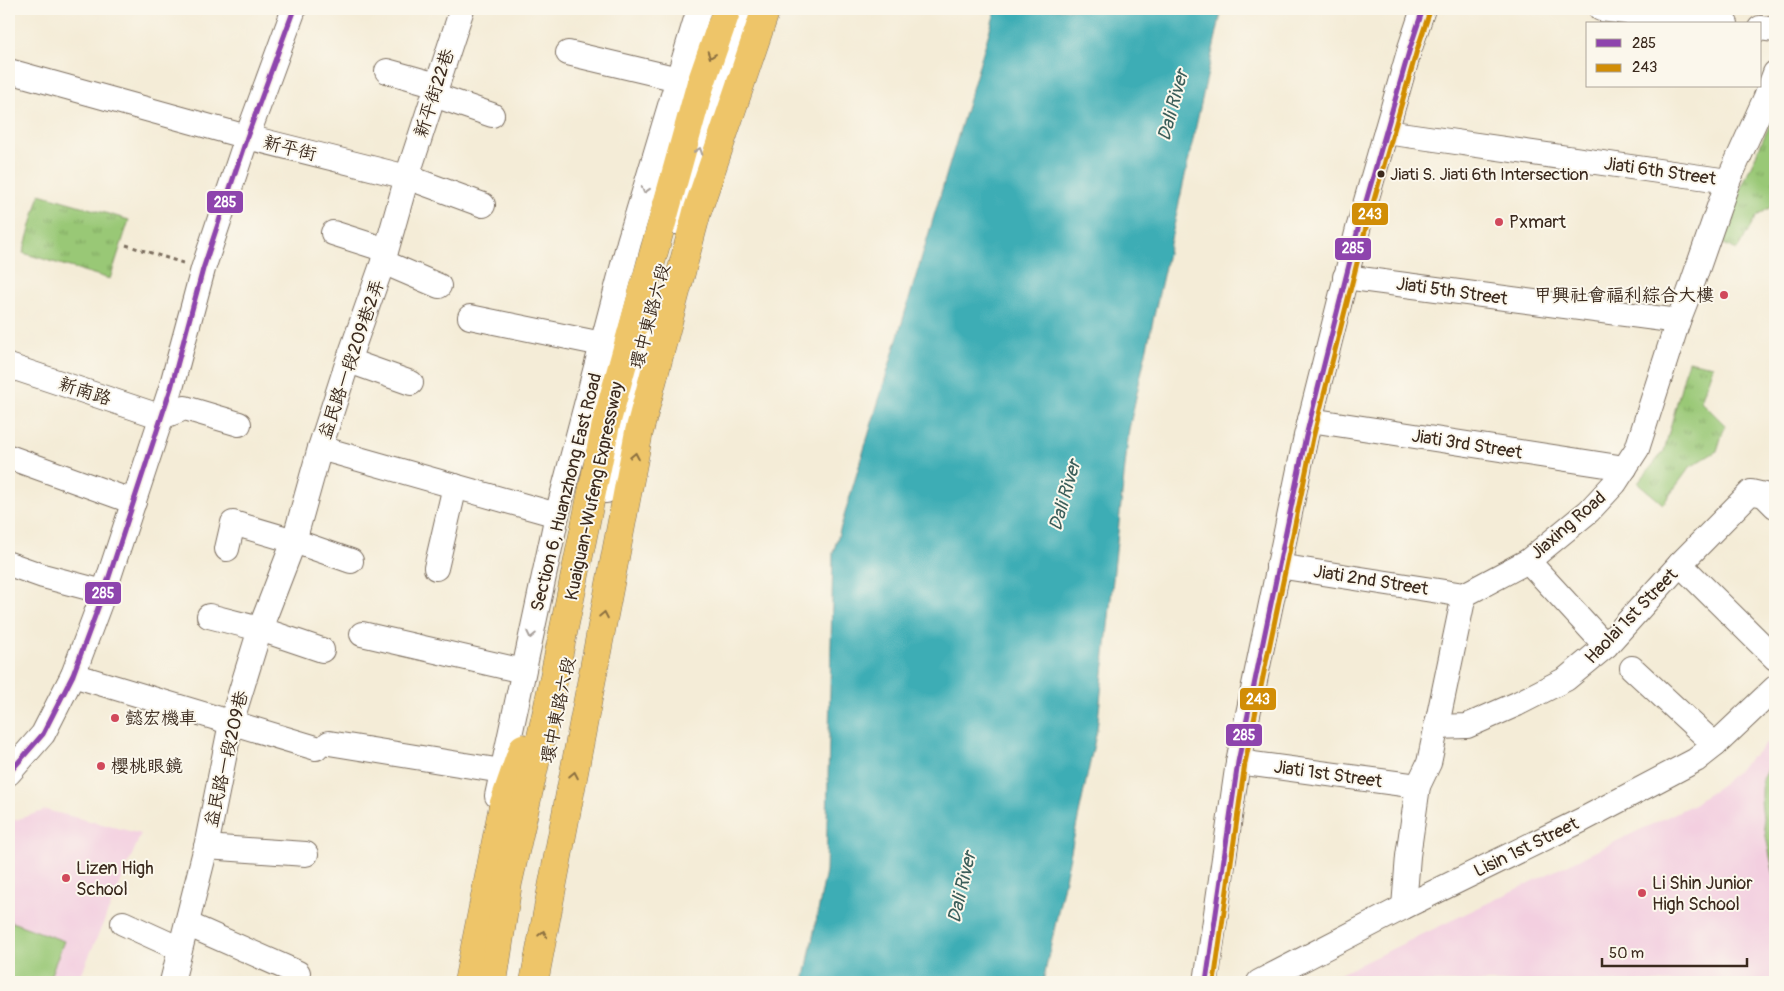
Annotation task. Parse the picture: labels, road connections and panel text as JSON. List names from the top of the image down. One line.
{"streets":{"highway":["Kuaiguan-Wufeng Expressway"],"street":["新平街22巷","新平街","Jiati 6th Street","Jiati 5th Street","環中東路六段","益民路一段209巷2弄","新南路","Jiati 3rd Street","Section 6, Huanzhong East Road","Jiaxing Road","Jiati 2nd Street","Haolai 1st Street","益民路一段209巷","Jiati 1st Street","Lisin 1st Street"]},"crossings":[["新平街22巷","新平街"],["新平街22巷","益民路一段209巷2弄"],["新平街","益民路一段209巷2弄"],["Jiati 6th Street","Jiaxing Road"],["Jiati 5th Street","Jiaxing Road"],["益民路一段209巷2弄","益民路一段209巷"],["Jiati 3rd Street","Jiaxing Road"],["Jiaxing Road","Jiati 2nd Street"]],"one_way":["環中東路六段","Section 6, Huanzhong East Road"],"water":["Dali River"],"places":["Jiati S. Jiati 6th Intersection","Pxmart","甲興社會福利綜合大樓","懿宏機車","櫻桃眼鏡","Lizen High School","Li Shin Junior High School"],"lines":["transit line 285","transit line 243"],"legend":["285","243"],"scale_bar":"50 m"}
